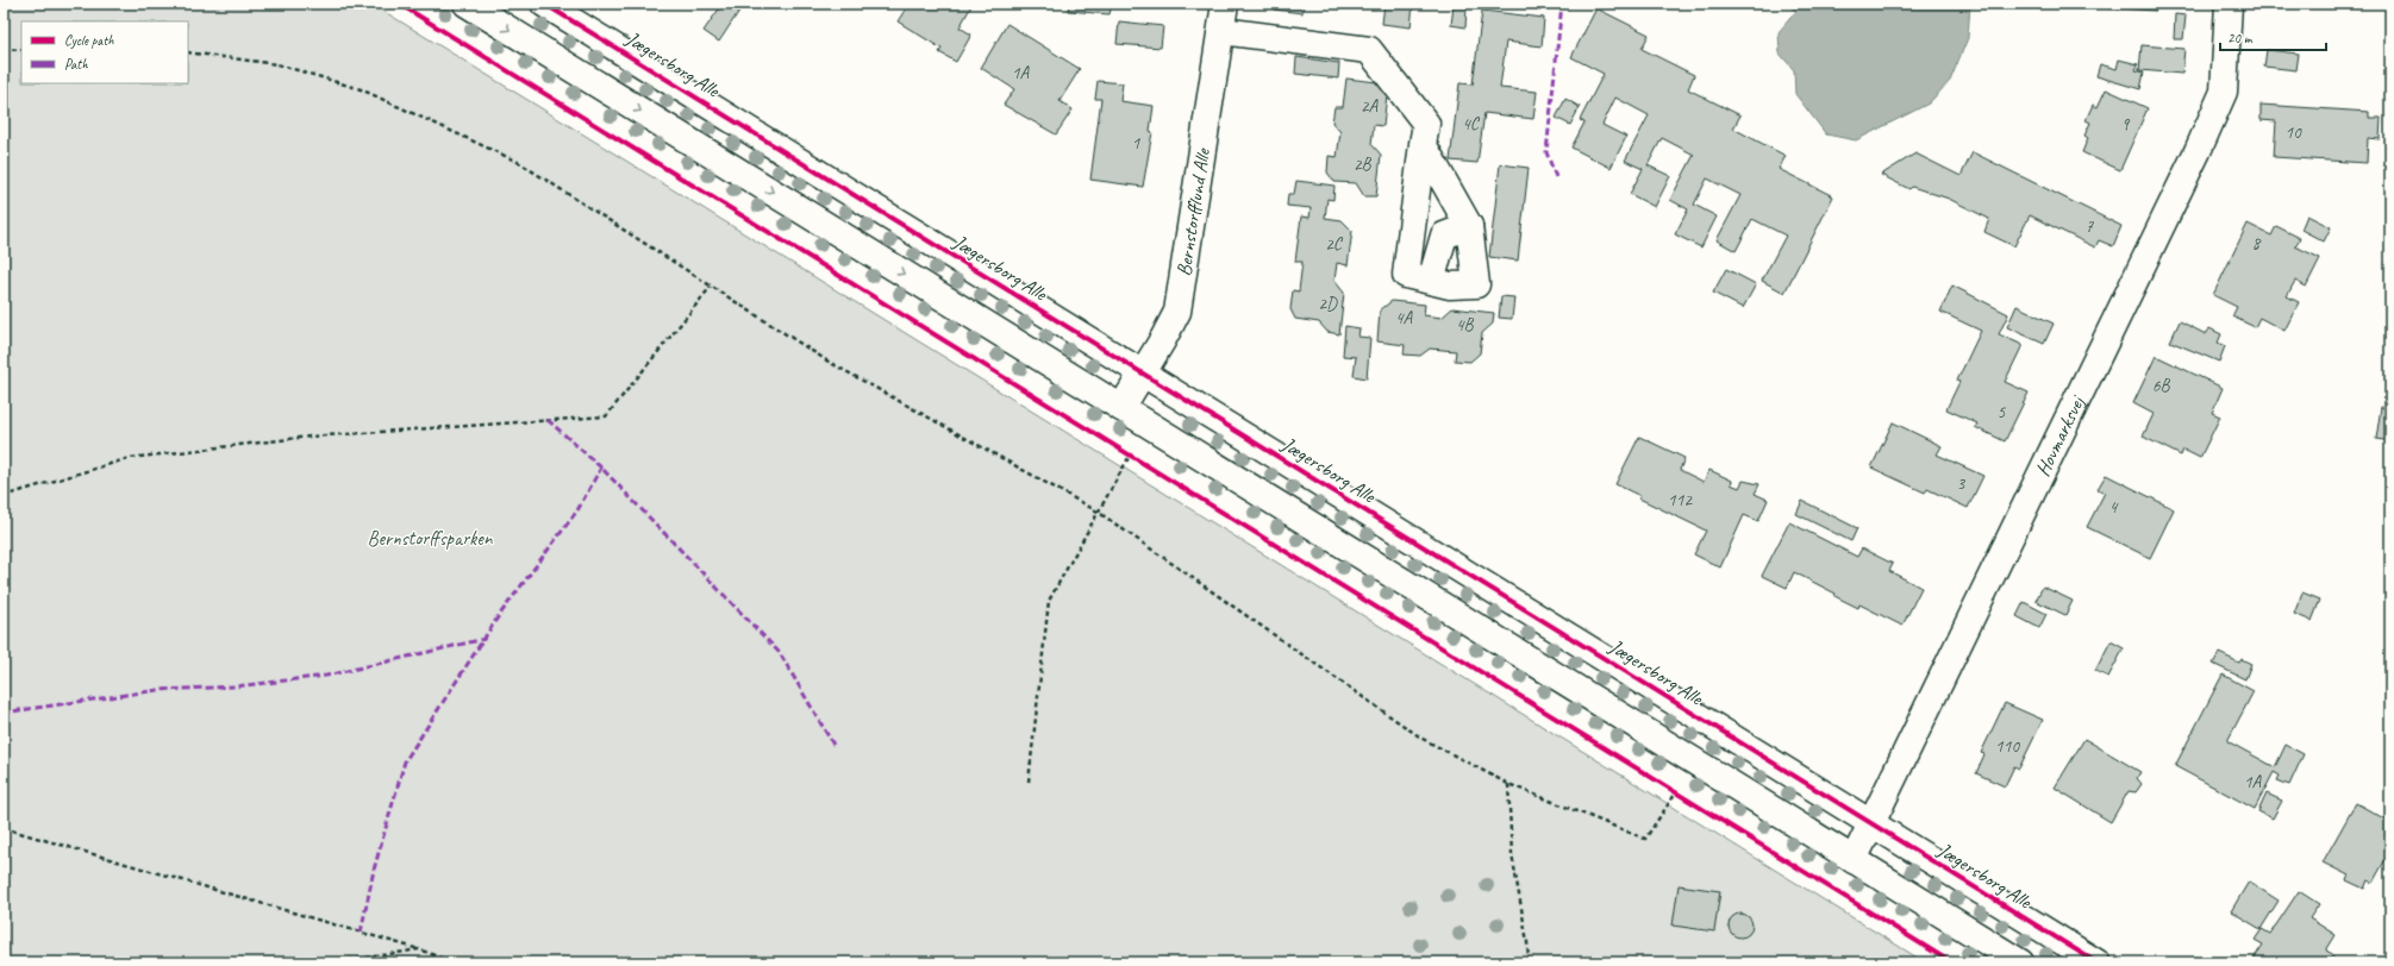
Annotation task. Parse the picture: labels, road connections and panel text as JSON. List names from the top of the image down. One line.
{"streets":{"street":["Jægersborg Alle","Bernstorfflund Alle","Hovmarksvej"]},"crossings":[["Jægersborg Alle","Bernstorfflund Alle"],["Jægersborg Alle","Hovmarksvej"]],"parks":["Bernstorffsparken"],"house_numbers":["1A","2A","4C","9","10","1","2B","7","8","2C","2D","4A","4B","6B","5","3","112","4","110","1A"],"legend":["Cycle path","Path"],"scale_bar":"20 m"}
